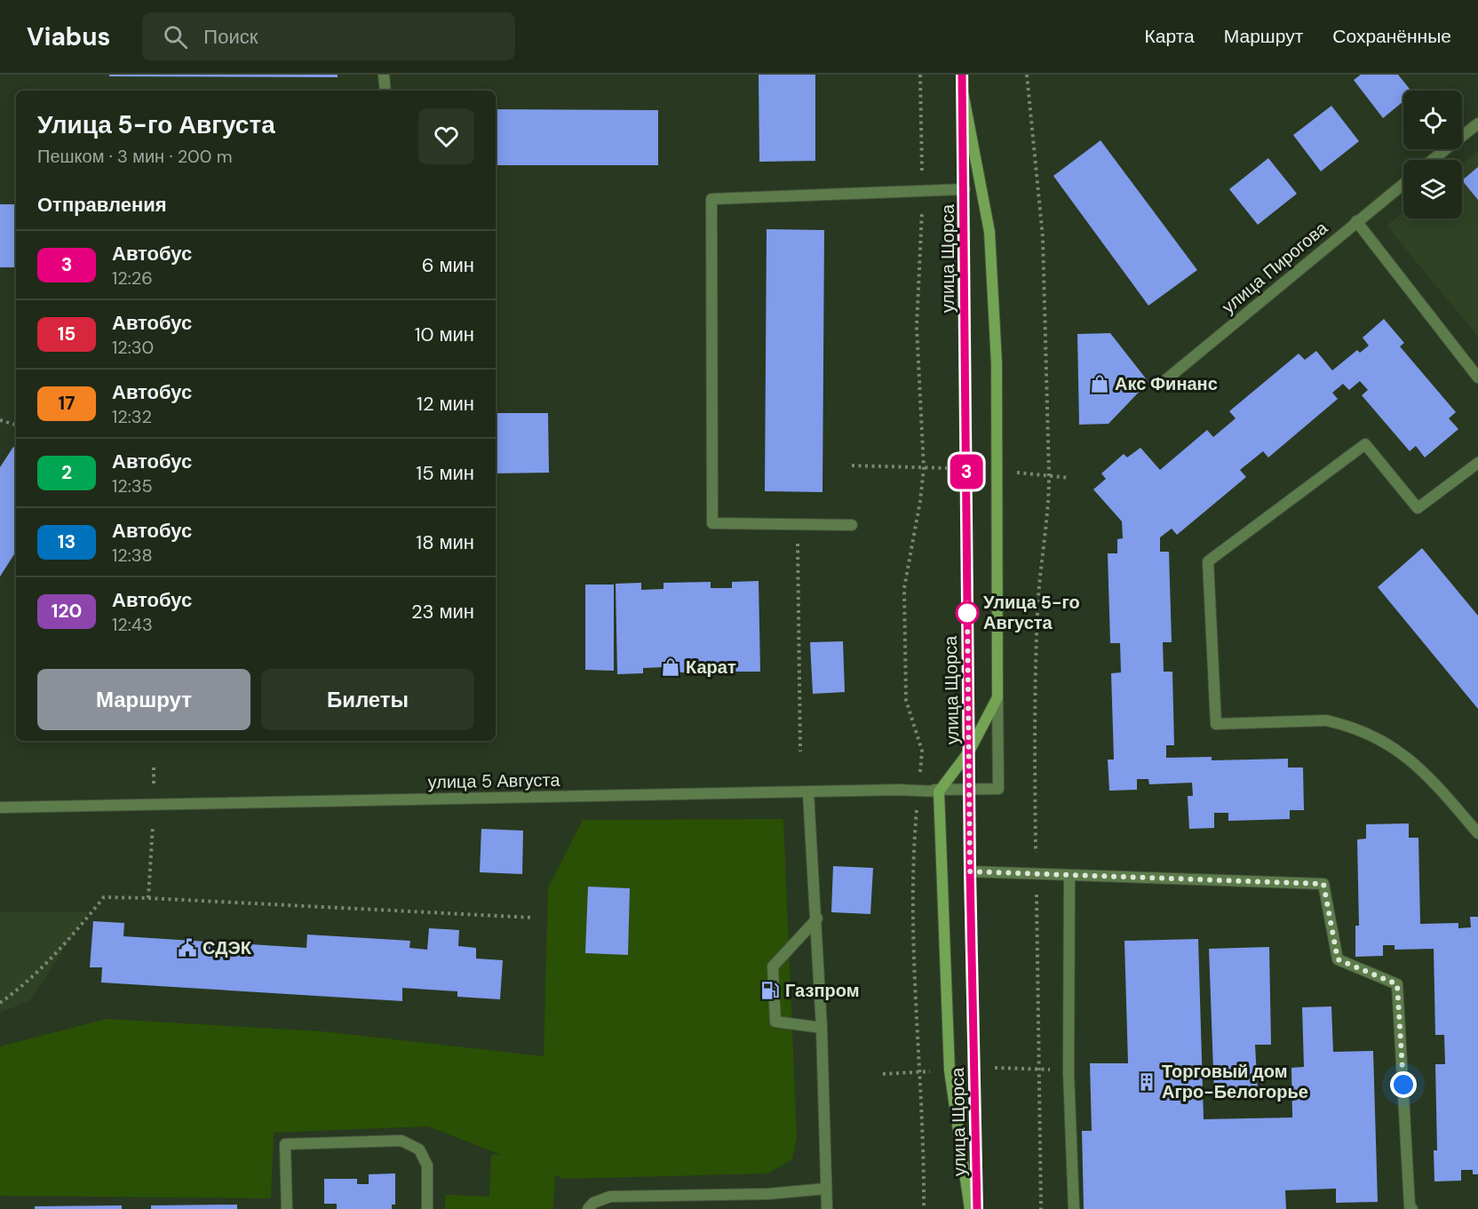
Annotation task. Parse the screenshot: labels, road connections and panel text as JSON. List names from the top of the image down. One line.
{"streets":{"main road":["улица Щорса"],"street":["улица Пирогова","улица 5 Августа"]},"places":{"shop":["Акс Финанс","Карат"],"other":["Улица 5-го Августа"],"public building":["СДЭК"],"fuel station":["Газпром"],"building":["Торговый дом Агро-Белогорье"]},"lines":["bus line 3"],"page":{"header":"Viabus","search":"Поиск","nav":["Карта","Маршрут","Сохранённые"],"on_map":"3","heading":[["Улица 5-го Августа","Пешком · 3 мин · 200 m"],"Отправления"],"list":[{"mark":"3","name":"Автобус","note":"12:26","value":"6 мин"},{"mark":"15","name":"Автобус","note":"12:30","value":"10 мин"},{"mark":"17","name":"Автобус","note":"12:32","value":"12 мин"},{"mark":"2","name":"Автобус","note":"12:35","value":"15 мин"},{"mark":"13","name":"Автобус","note":"12:38","value":"18 мин"},{"mark":"120","name":"Автобус","note":"12:43","value":"23 мин"}],"buttons":["Маршрут","Билеты"]}}
